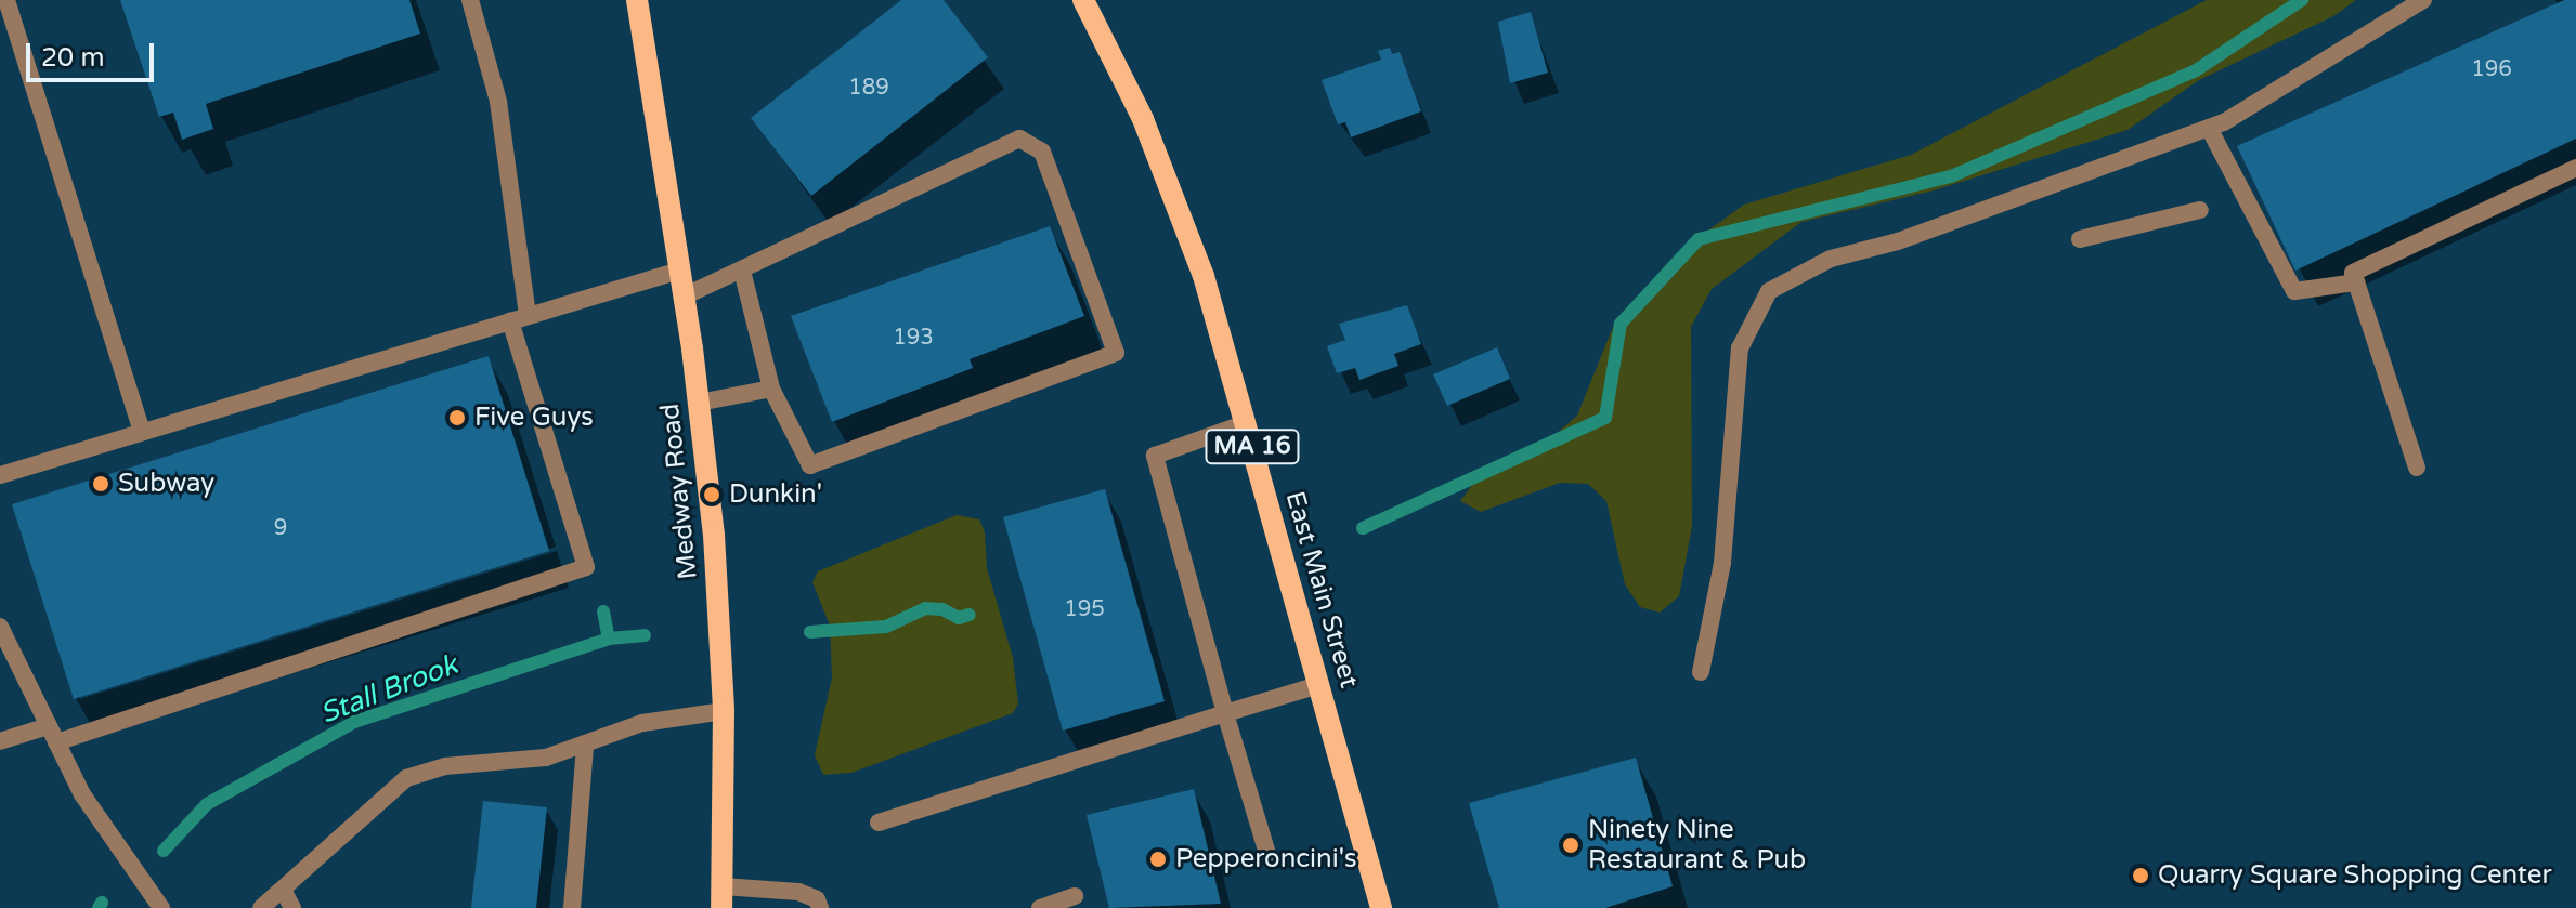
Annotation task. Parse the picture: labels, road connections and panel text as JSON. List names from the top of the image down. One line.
{"streets":{"main road":["MA 16","Medway Road","East Main Street"]},"water":["Stall Brook"],"places":["Five Guys","Subway","Dunkin'","Ninety Nine Restaurant & Pub","Pepperoncini's","Quarry Square Shopping Center"],"house_numbers":["196","189","193","9","195"],"scale_bar":"20 m"}
